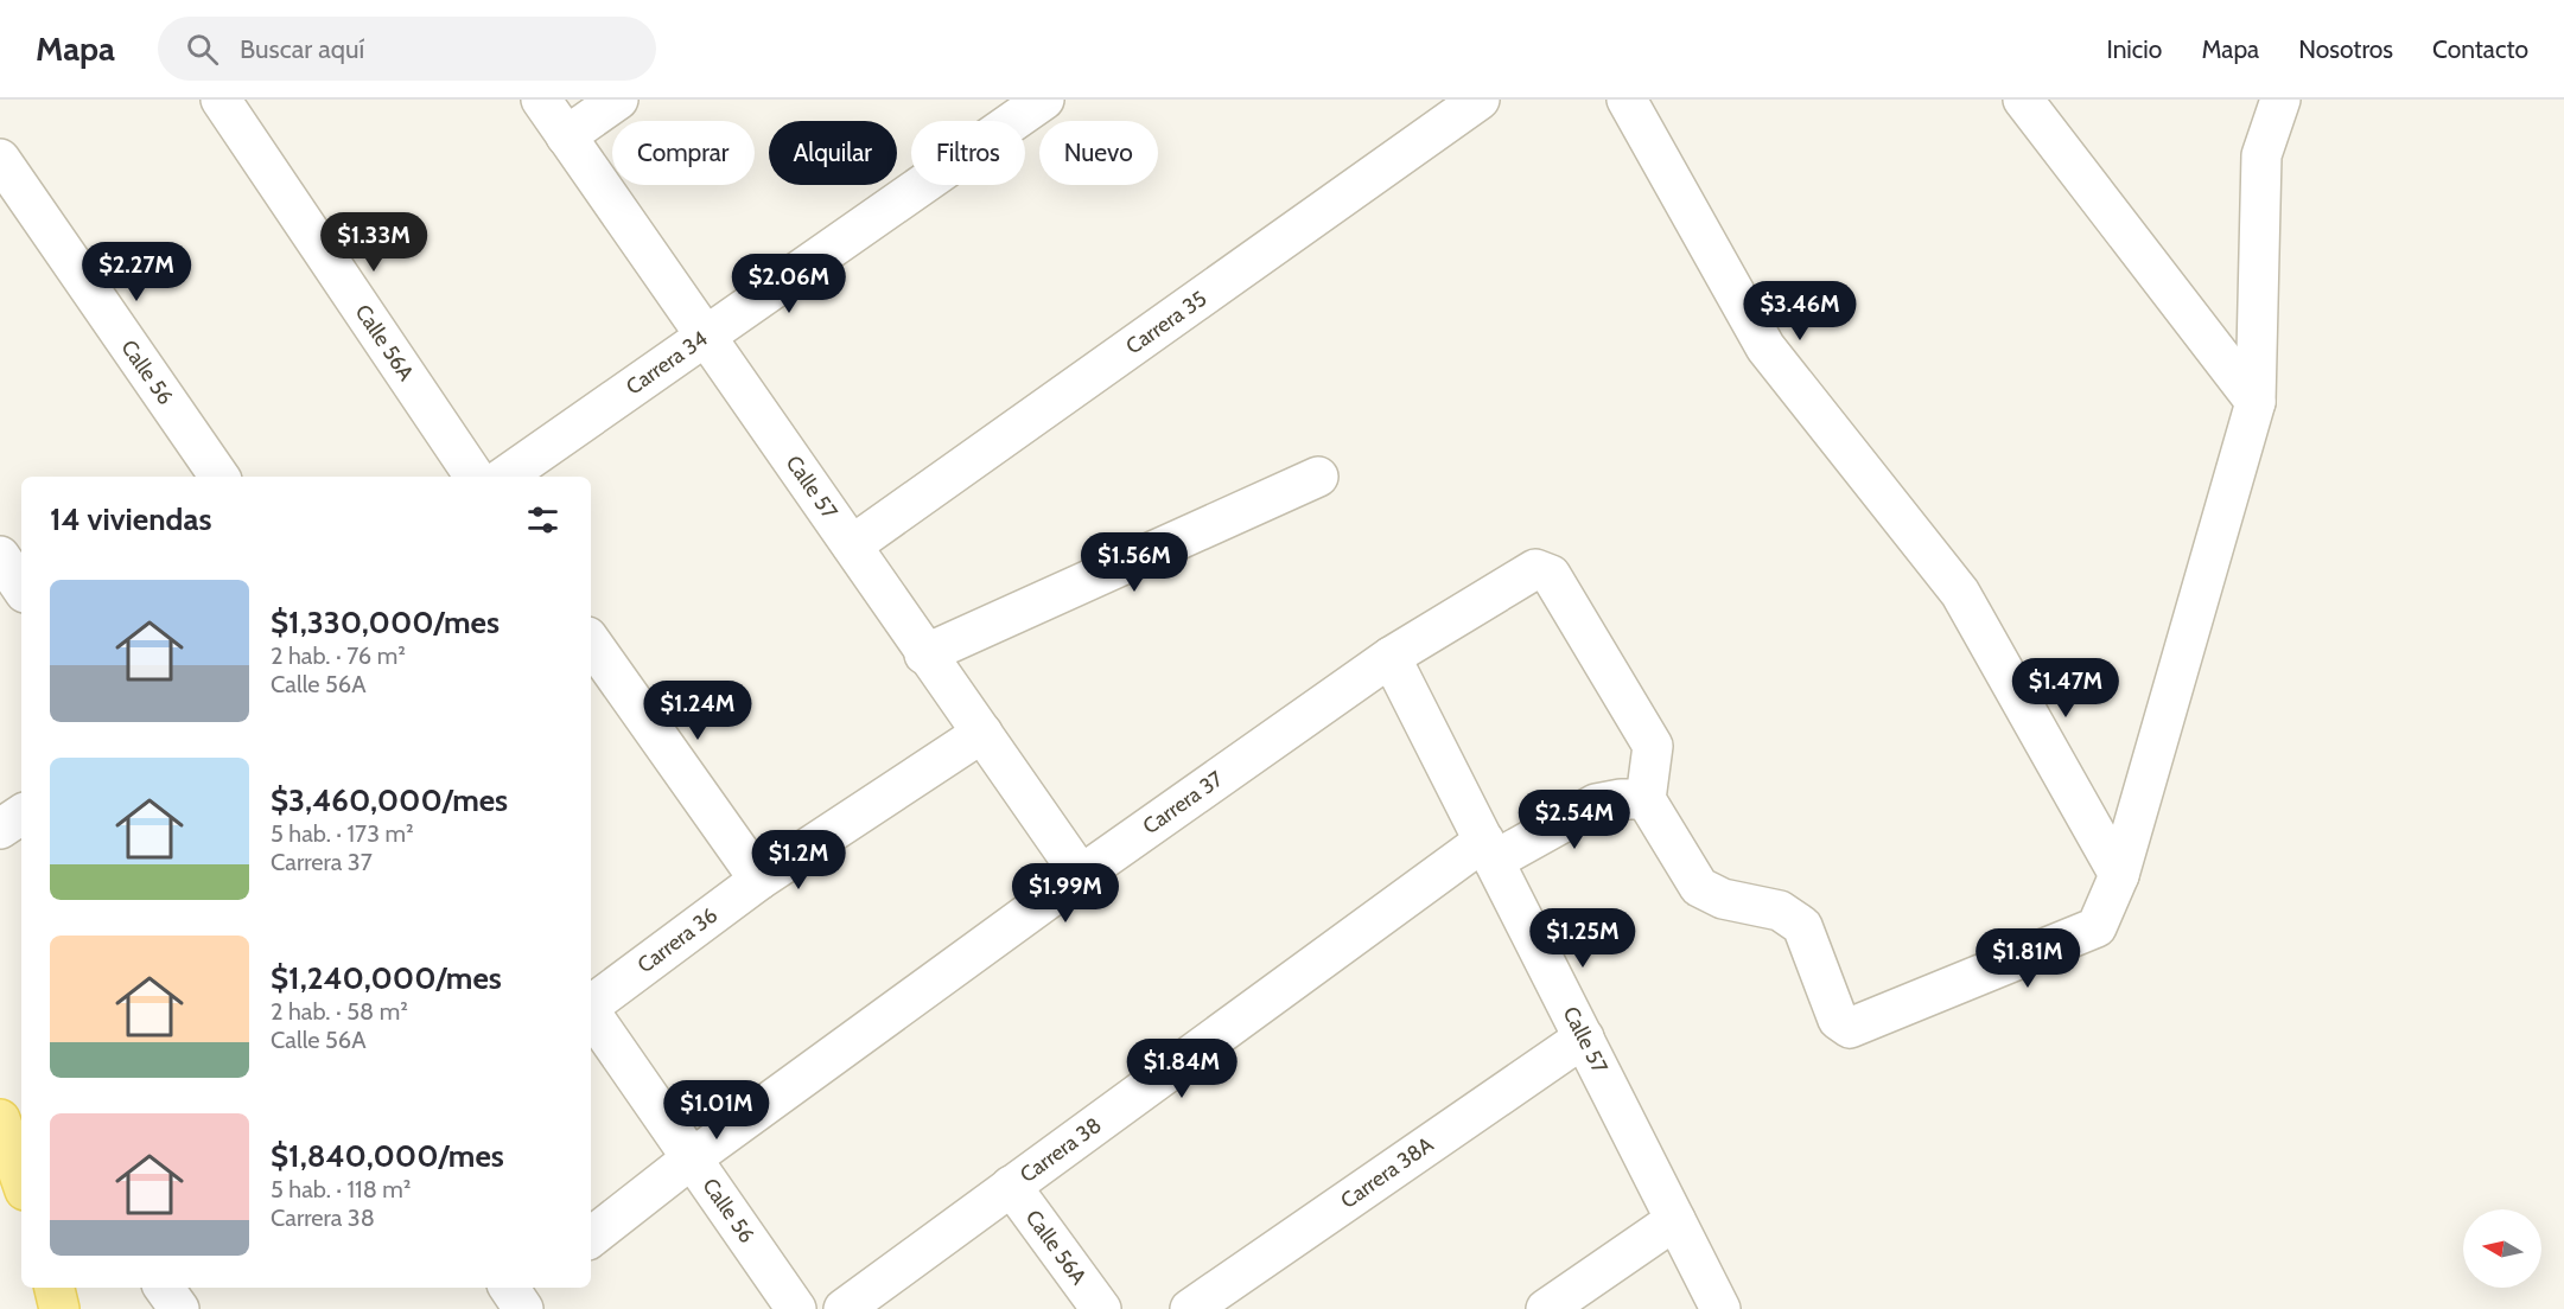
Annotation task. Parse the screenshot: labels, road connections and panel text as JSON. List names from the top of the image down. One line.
{"streets":{"street":["Carrera 35","Calle 56A","Carrera 34","Calle 56","Calle 57","Carrera 37","Carrera 36","Carrera 38","Carrera 38A"]},"crossings":[["Carrera 35","Calle 57"],["Calle 56A","Carrera 38"],["Carrera 34","Calle 57"],["Calle 56","Carrera 37"],["Calle 57","Carrera 37"],["Calle 57","Carrera 36"],["Calle 57","Carrera 38"],["Calle 57","Carrera 38A"],["Carrera 37","Carrera 38"]],"north":"left","page":{"header":"Mapa","search":"Buscar aquí","nav":["Inicio","Mapa","Nosotros","Contacto"],"chip":["Comprar","Alquilar","Filtros","Nuevo"],"price":["$1.33M","$2.27M","$2.06M","$3.46M","$1.56M","$1.47M","$1.24M","$2.54M","$1.2M","$1.99M","$1.25M","$1.81M","$1.84M","$1.01M"],"heading":"14 viviendas","list":[{"name":"$1,330,000/mes","note":"2 hab. · 76 m² · Calle 56A"},{"name":"$3,460,000/mes","note":"5 hab. · 173 m² · Carrera 37"},{"name":"$1,240,000/mes","note":"2 hab. · 58 m² · Calle 56A"},{"name":"$1,840,000/mes","note":"5 hab. · 118 m² · Carrera 38"}]}}
